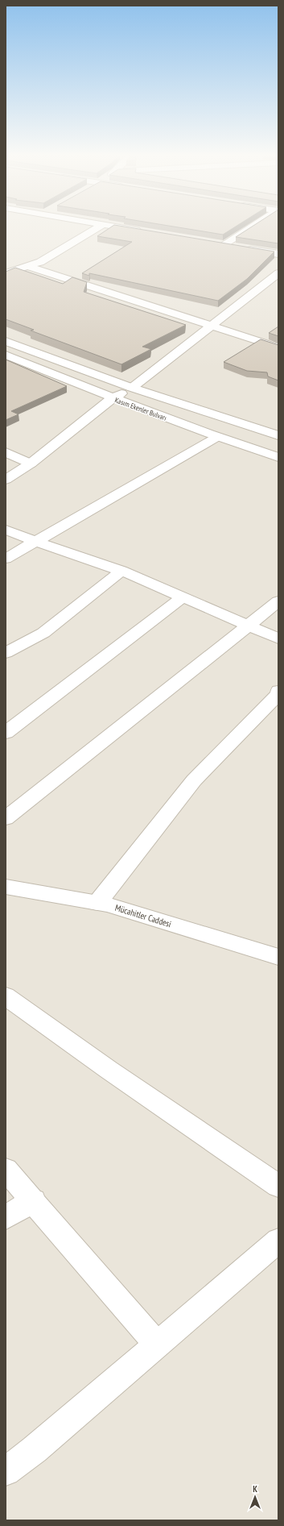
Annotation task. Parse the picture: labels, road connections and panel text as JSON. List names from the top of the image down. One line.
{"streets":{"street":["Kasım Ekenler Bulvarı","Mücahitler Caddesi"]},"north":"top"}
